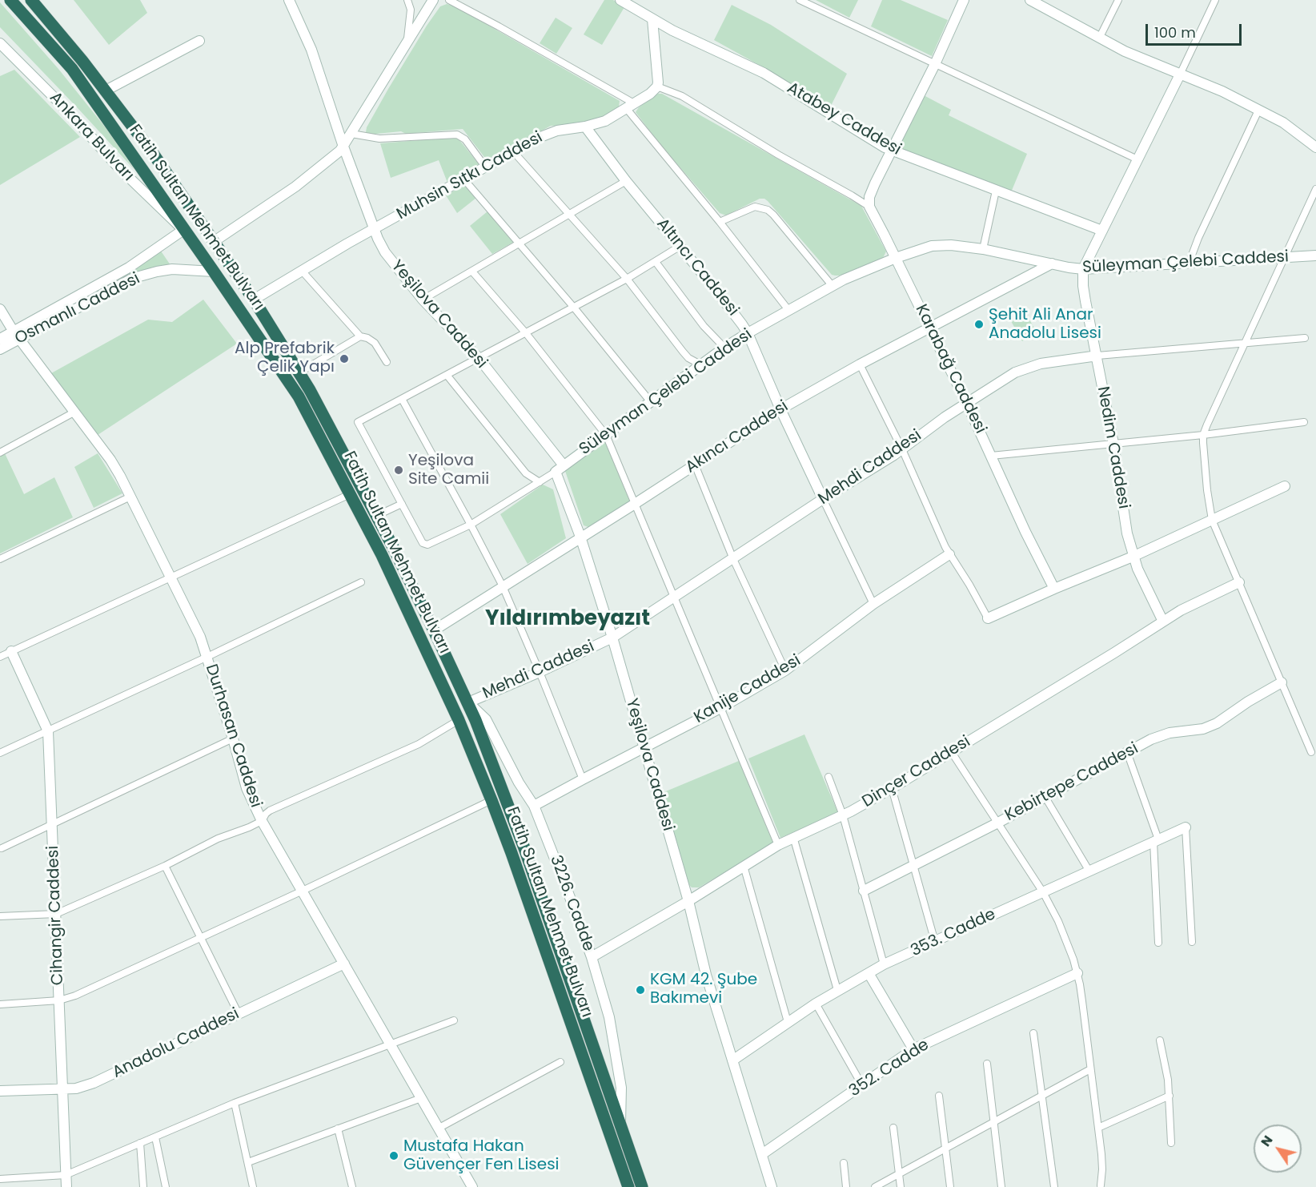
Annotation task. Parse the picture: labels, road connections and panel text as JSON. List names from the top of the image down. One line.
{"streets":{"highway":["Fatih Sultan Mehmet Bulvarı"],"street":["Atabey Caddesi","Ankara Bulvarı","Muhsin Sıtkı Caddesi","Süleyman Çelebi Caddesi","Altıncı Caddesi","Osmanlı Caddesi","Yeşilova Caddesi","Karabağ Caddesi","Akıncı Caddesi","Nedim Caddesi","Mehdi Caddesi","Kanije Caddesi","Durhasan Caddesi","Dinçer Caddesi","Kebirtepe Caddesi","3226. Cadde","Cihangir Caddesi","353. Cadde","Anadolu Caddesi","352. Cadde"]},"crossings":[["Ankara Bulvarı","Fatih Sultan Mehmet Bulvarı"],["Ankara Bulvarı","Osmanlı Caddesi"],["Muhsin Sıtkı Caddesi","Fatih Sultan Mehmet Bulvarı"],["Muhsin Sıtkı Caddesi","Altıncı Caddesi"],["Muhsin Sıtkı Caddesi","Yeşilova Caddesi"],["Fatih Sultan Mehmet Bulvarı","Osmanlı Caddesi"],["Fatih Sultan Mehmet Bulvarı","Akıncı Caddesi"],["Fatih Sultan Mehmet Bulvarı","Mehdi Caddesi"],["Fatih Sultan Mehmet Bulvarı","3226. Cadde"],["Süleyman Çelebi Caddesi","Altıncı Caddesi"],["Süleyman Çelebi Caddesi","Yeşilova Caddesi"],["Süleyman Çelebi Caddesi","Karabağ Caddesi"],["Süleyman Çelebi Caddesi","Akıncı Caddesi"],["Süleyman Çelebi Caddesi","Nedim Caddesi"],["Altıncı Caddesi","Akıncı Caddesi"],["Altıncı Caddesi","Mehdi Caddesi"],["Altıncı Caddesi","Kanije Caddesi"],["Osmanlı Caddesi","Durhasan Caddesi"],["Yeşilova Caddesi","Akıncı Caddesi"],["Yeşilova Caddesi","Mehdi Caddesi"],["Yeşilova Caddesi","Kanije Caddesi"],["Yeşilova Caddesi","Dinçer Caddesi"],["Yeşilova Caddesi","353. Cadde"],["Yeşilova Caddesi","352. Cadde"],["Karabağ Caddesi","Akıncı Caddesi"],["Karabağ Caddesi","Mehdi Caddesi"],["Nedim Caddesi","Mehdi Caddesi"],["Nedim Caddesi","Dinçer Caddesi"],["Mehdi Caddesi","3226. Cadde"],["Kanije Caddesi","3226. Cadde"],["Durhasan Caddesi","Anadolu Caddesi"],["Dinçer Caddesi","3226. Cadde"],["Cihangir Caddesi","Anadolu Caddesi"]],"districts":["Yıldırımbeyazıt"],"places":["Şehit Ali Anar Anadolu Lisesi","Alp Prefabrik Çelik Yapı","Yeşilova Site Camii","KGM 42. Şube Bakımevi","Mustafa Hakan Güvençer Fen Lisesi"],"scale_bar":"100 m","north":"top left"}
